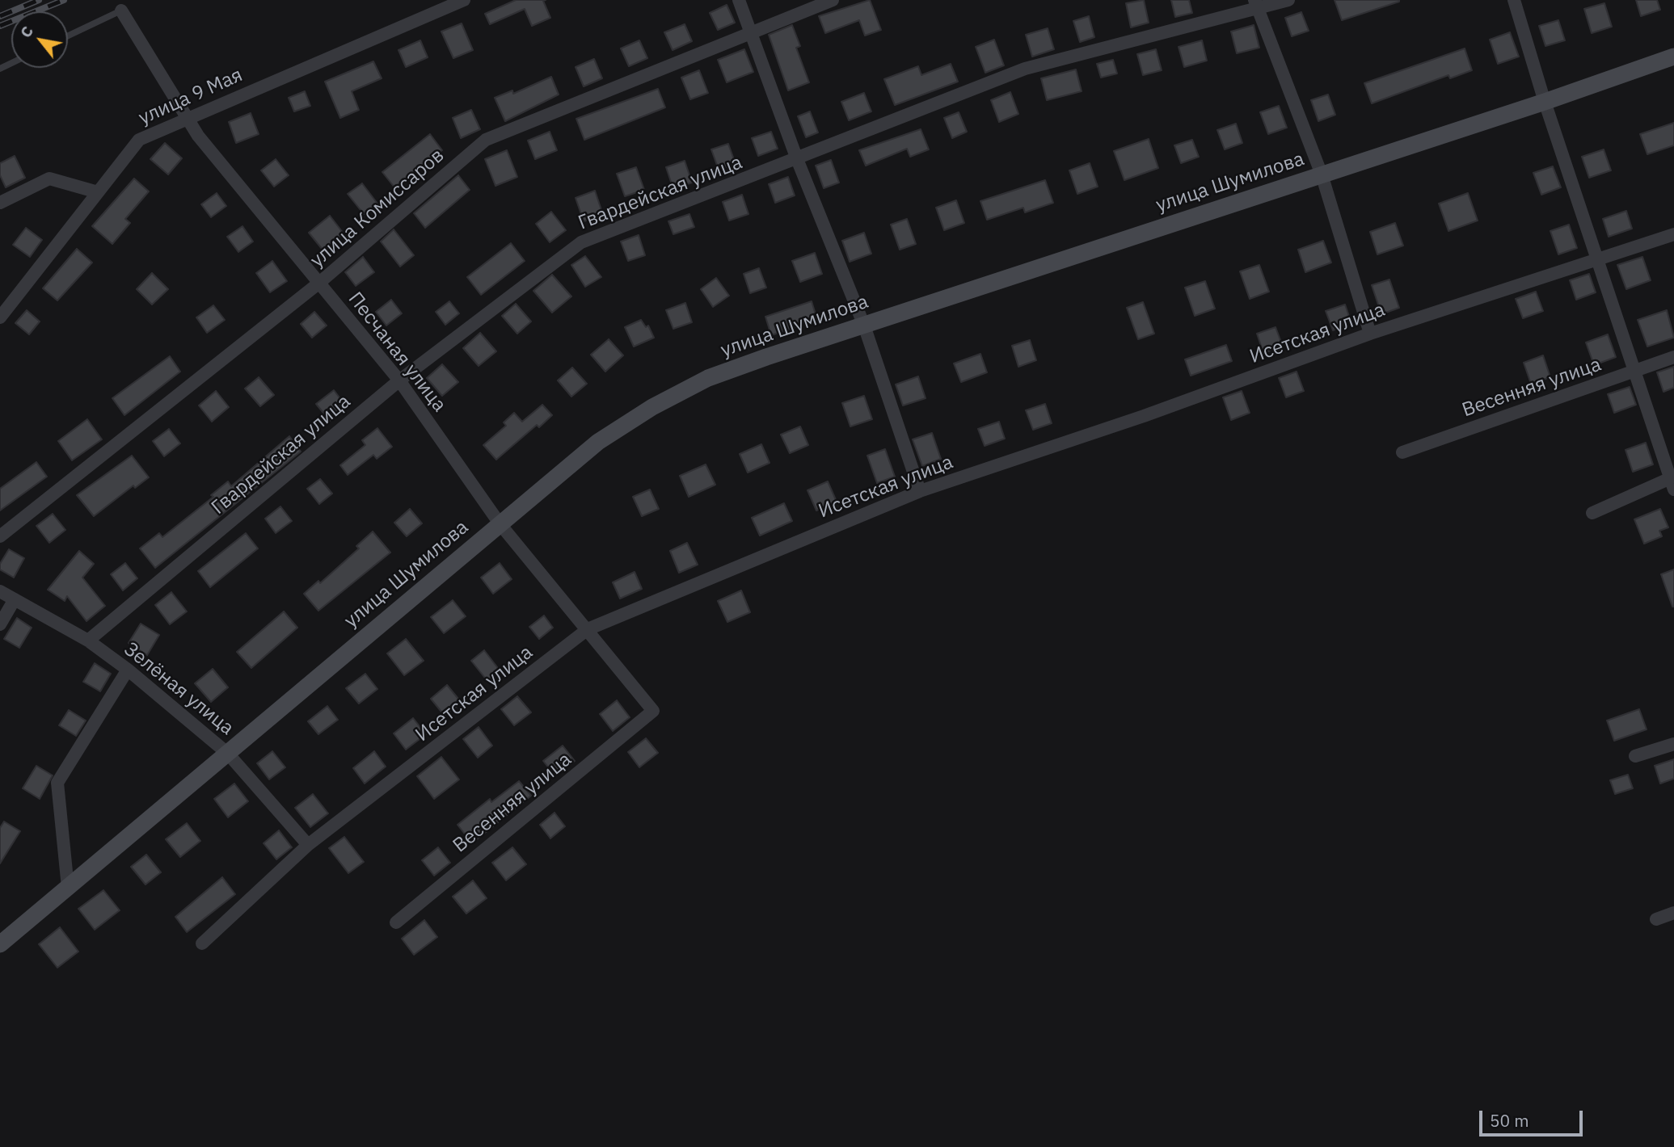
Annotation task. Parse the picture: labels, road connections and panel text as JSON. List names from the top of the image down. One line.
{"streets":{"street":["улица 9 Мая","улица Шумилова","Гвардейская улица","улица Комиссаров","Исетская улица","Песчаная улица","Весенняя улица","Зелёная улица"]},"crossings":[["улица 9 Мая","Песчаная улица"],["улица Шумилова","Песчаная улица"],["улица Шумилова","Зелёная улица"],["Гвардейская улица","Песчаная улица"],["Гвардейская улица","Зелёная улица"],["улица Комиссаров","Песчаная улица"],["Исетская улица","Песчаная улица"],["Исетская улица","Зелёная улица"],["Песчаная улица","Весенняя улица"]],"scale_bar":"50 m","north":"top left"}
